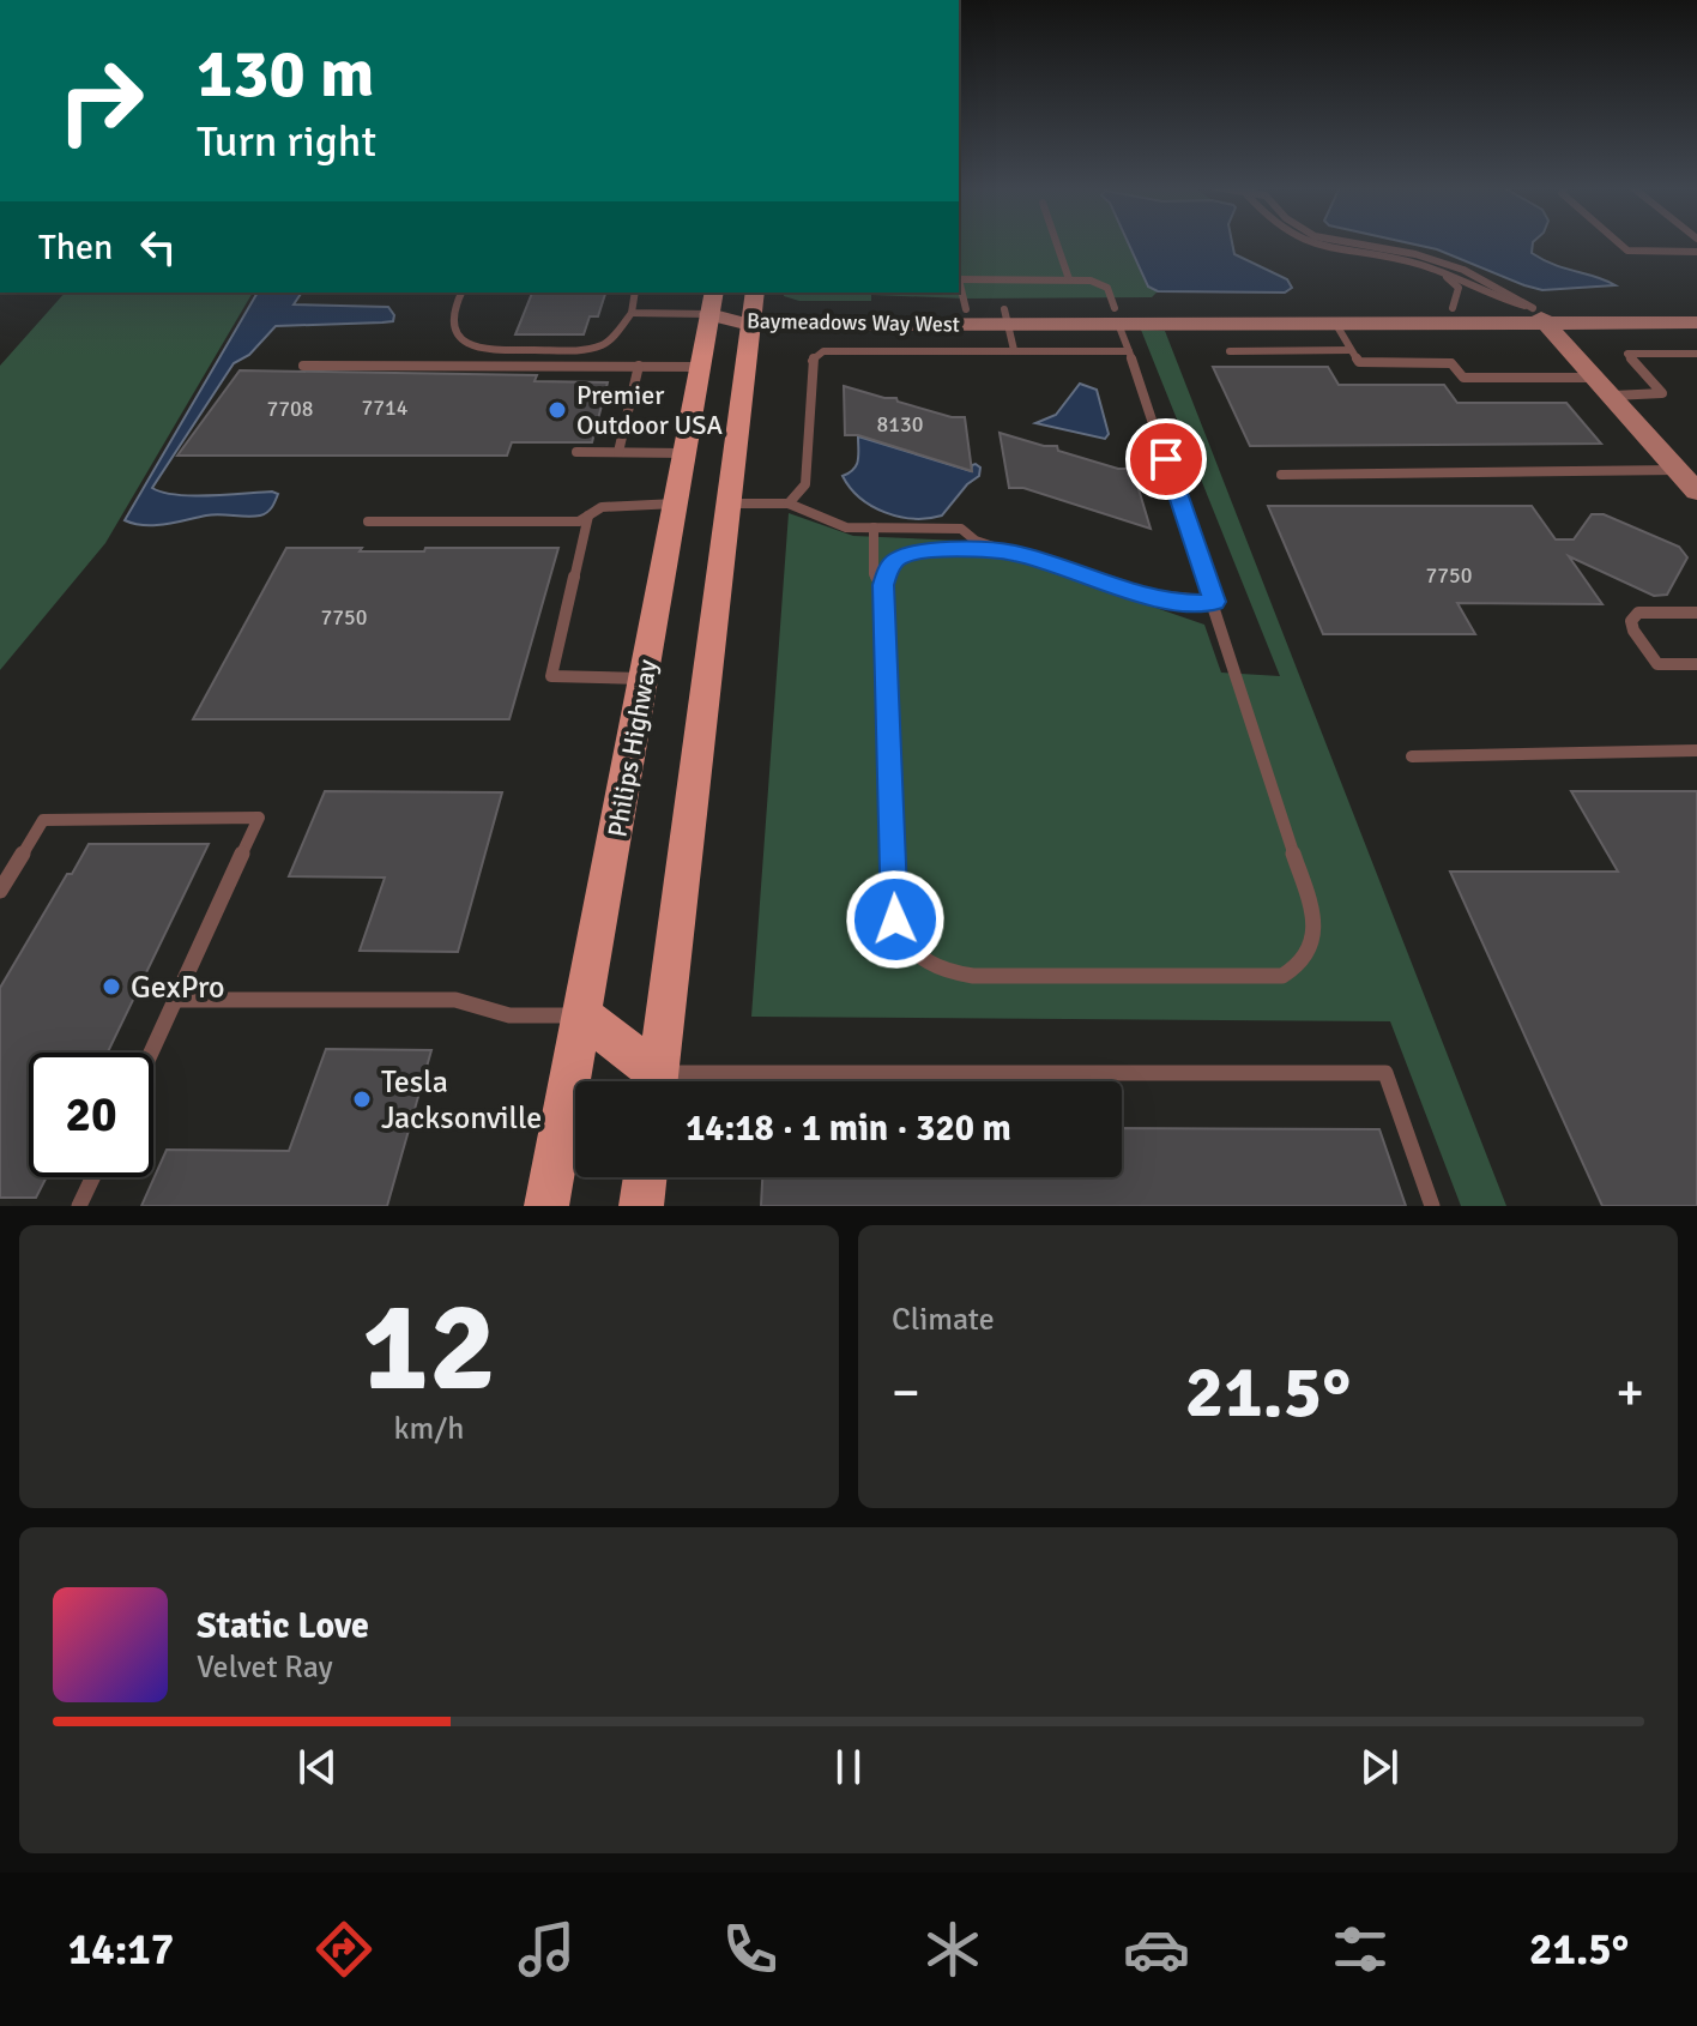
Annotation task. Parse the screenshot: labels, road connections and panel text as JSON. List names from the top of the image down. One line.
{"streets":{"main road":["Philips Highway"],"street":["Baymeadows Way West"]},"crossings":[["Baymeadows Way West","Philips Highway"]],"places":["Premier Outdoor USA","GexPro","Tesla Jacksonville"],"house_numbers":["7714","7708","8130","7750","7750"],"page":{"turn":["130 m","Turn right"],"then":"Then","limit":"20","trip":"14:18 · 1 min · 320 m","tile":[["12","km/h"],"Climate"],"heat":["−","21.5°","+"],"song":["Static Love","Velvet Ray"],"tabs":["14:17","21.5°"]}}
